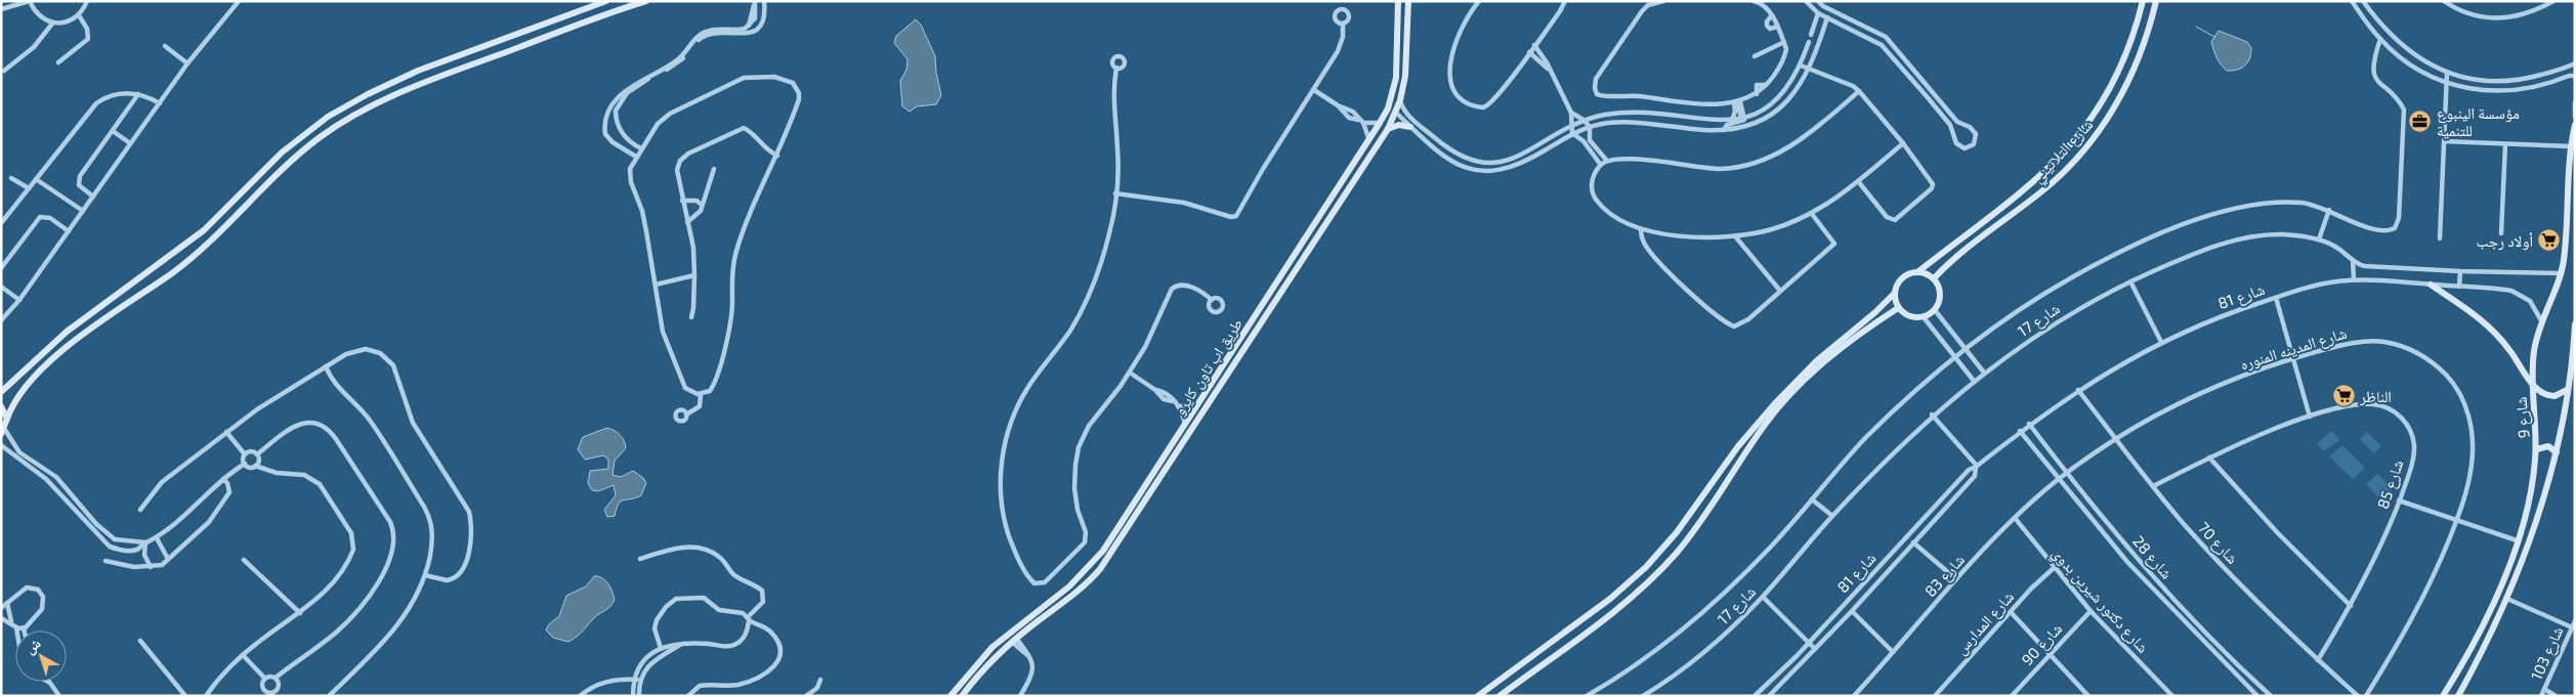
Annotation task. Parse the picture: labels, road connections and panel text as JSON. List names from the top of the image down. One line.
{"streets":{"street":["شارع التلاتيني","شارع 81","شارع 17","شارع المدينه المنوره","طريق اب تاون كايرو","شارع 9","شارع 85","شارع 70","شارع 28","شارع 83","شارع دكتور شيرين بدوي","شارع المدارس","شارع 90","شارع 103"]},"crossings":[["شارع 81","شارع 9"],["شارع 81","شارع 70"],["شارع 81","شارع 28"],["شارع 17","شارع 9"],["شارع المدينه المنوره","شارع 70"],["شارع المدينه المنوره","شارع 28"],["شارع المدينه المنوره","شارع 83"],["شارع 85","شارع 70"],["شارع 28","شارع 83"],["شارع 83","شارع دكتور شيرين بدوي"],["شارع دكتور شيرين بدوي","شارع المدارس"],["شارع دكتور شيرين بدوي","شارع 90"]],"places":{"office":["مؤسسة الينبوع للتنمية"],"supermarket":["أولاد رجب","الناظر"]},"north":"top left"}
